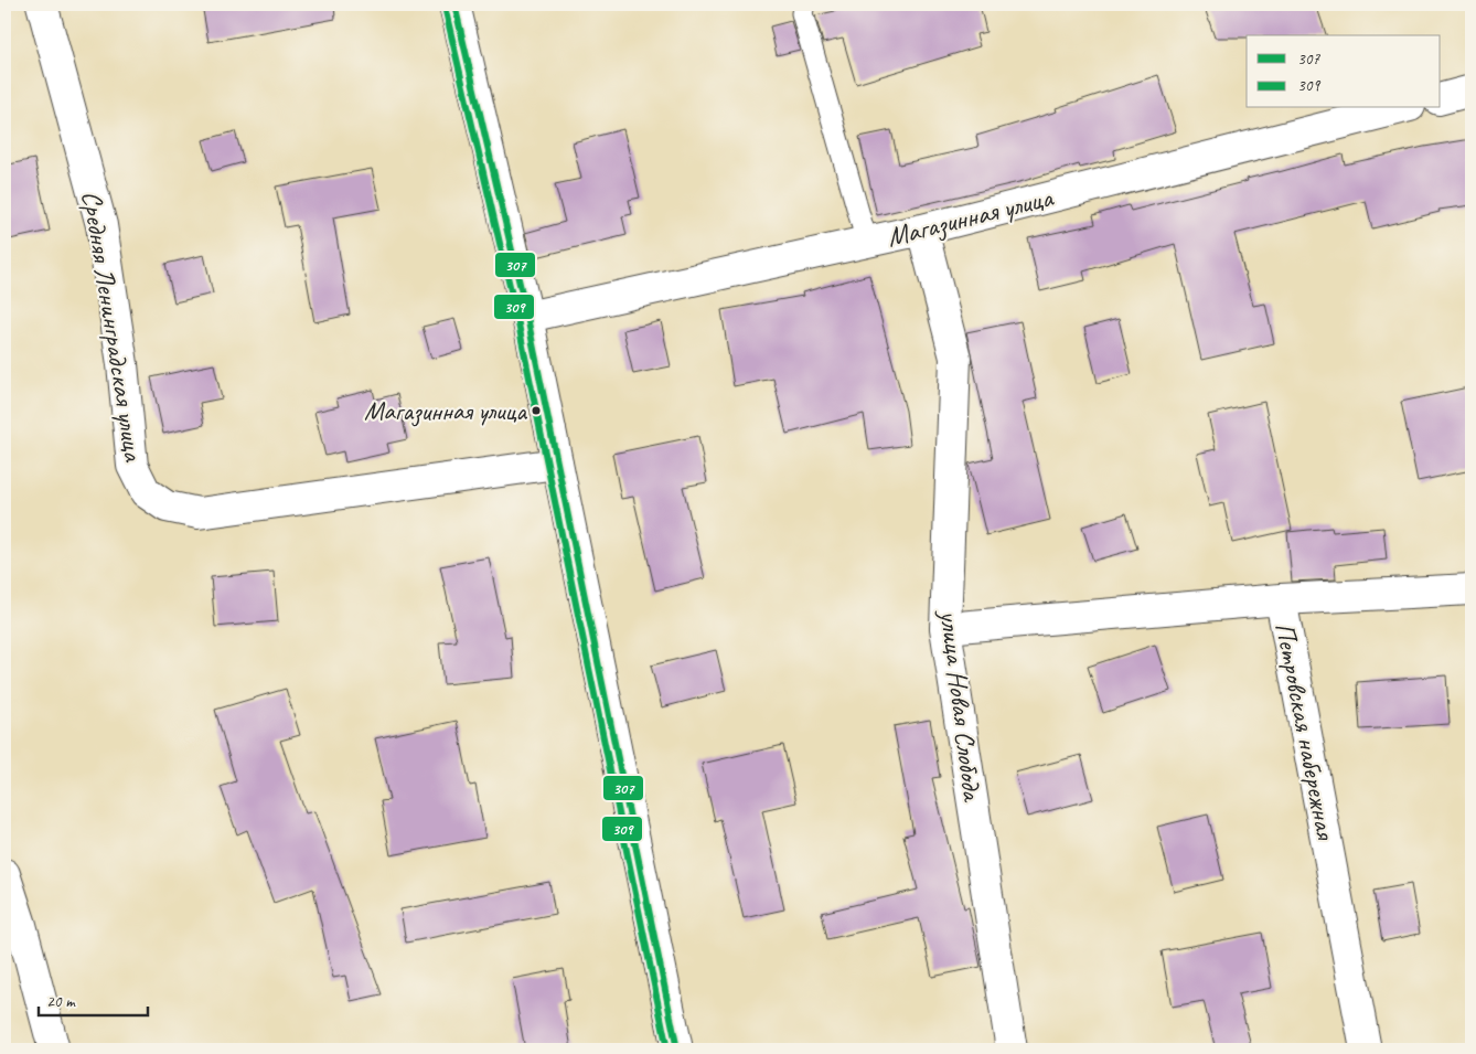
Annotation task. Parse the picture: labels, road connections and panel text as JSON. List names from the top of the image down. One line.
{"streets":{"street":["Магазинная улица","Средняя Ленинградская улица","улица Новая Слобода","Петровская набережная"]},"crossings":[["Магазинная улица","улица Новая Слобода"]],"places":["Магазинная улица"],"lines":["transit line 307","transit line 309"],"legend":["307","309"],"scale_bar":"20 m"}
